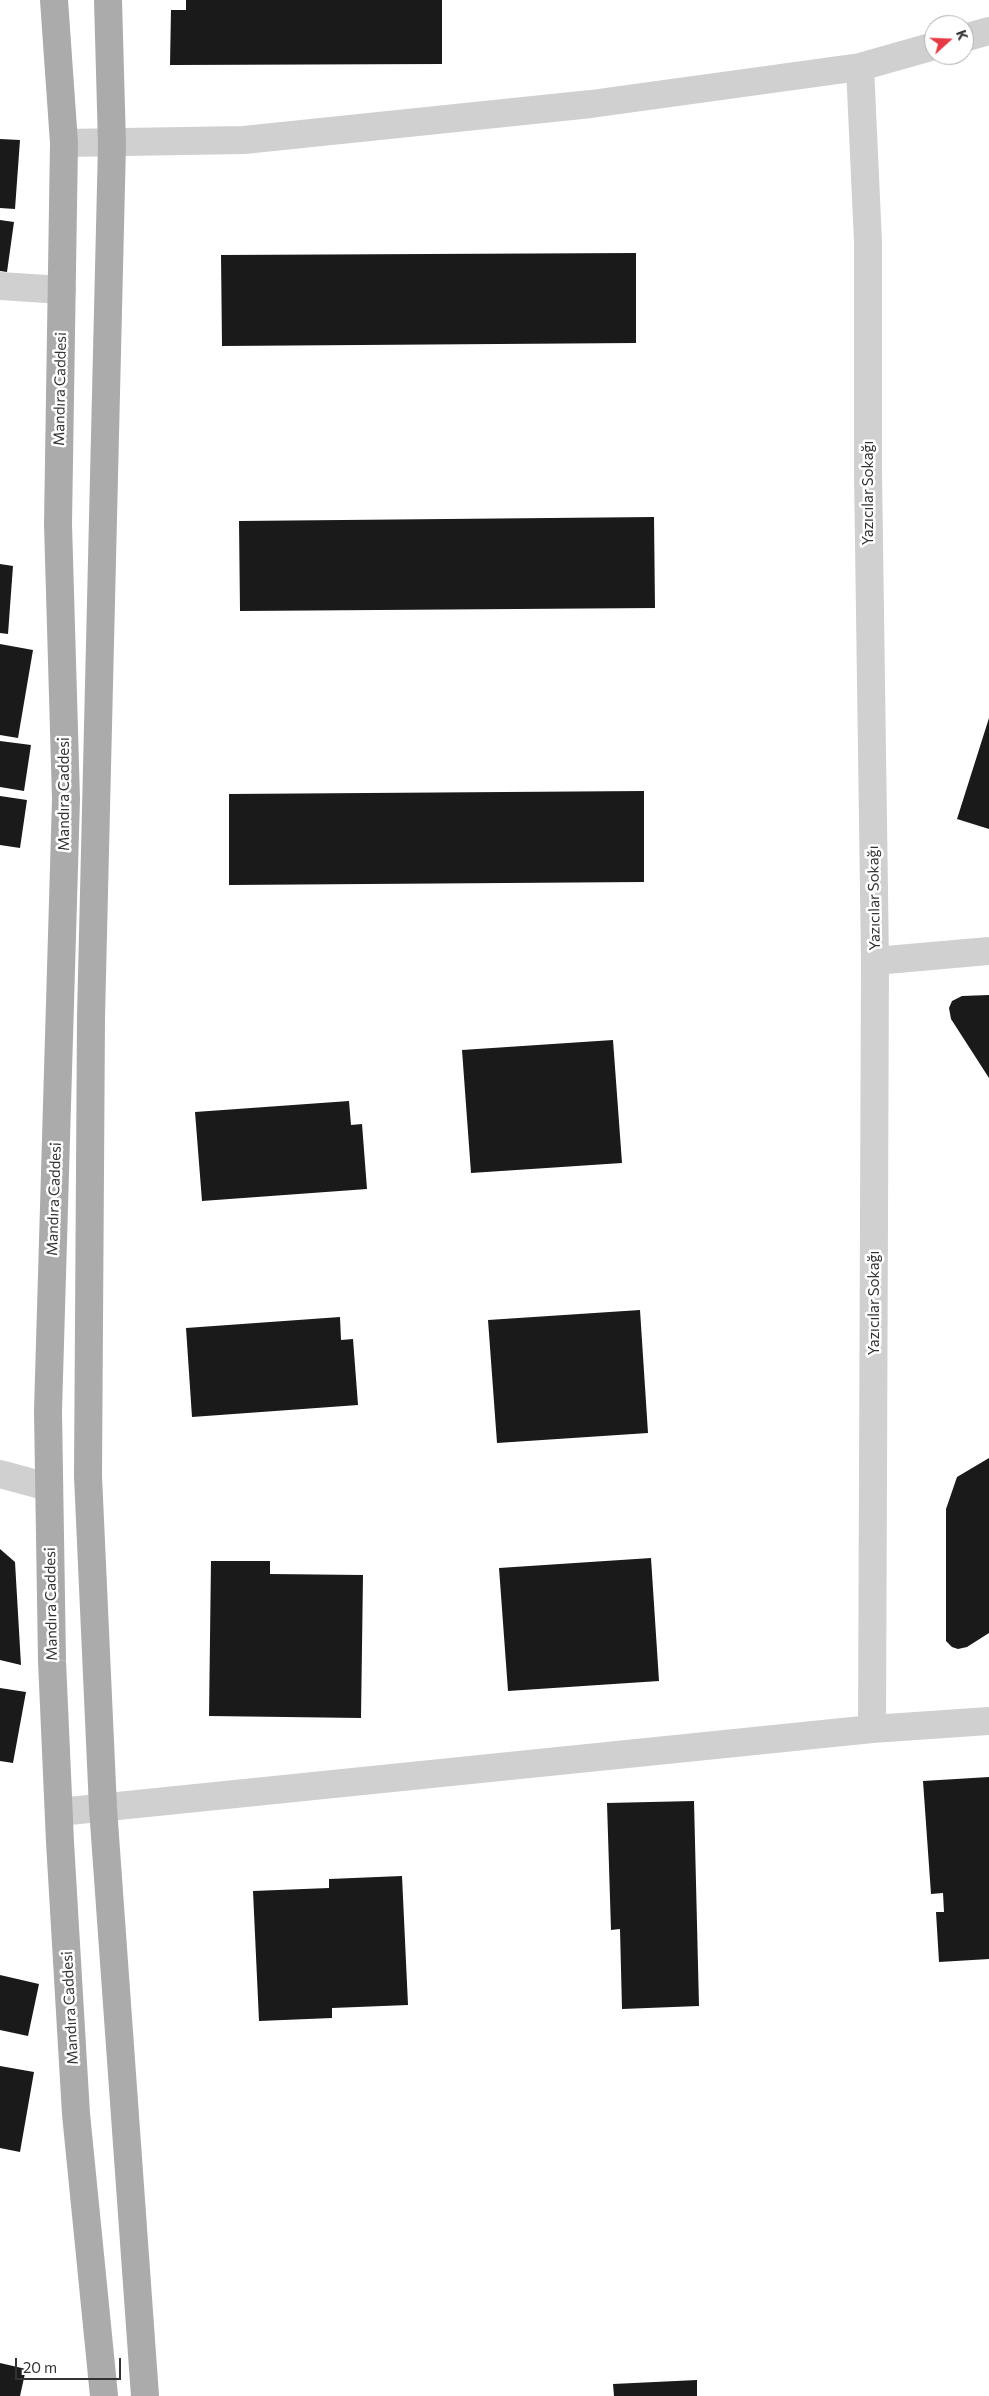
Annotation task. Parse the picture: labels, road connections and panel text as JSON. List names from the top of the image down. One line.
{"streets":{"main road":["Mandıra Caddesi"],"street":["Yazıcılar Sokağı"]},"scale_bar":"20 m","north":"right"}
